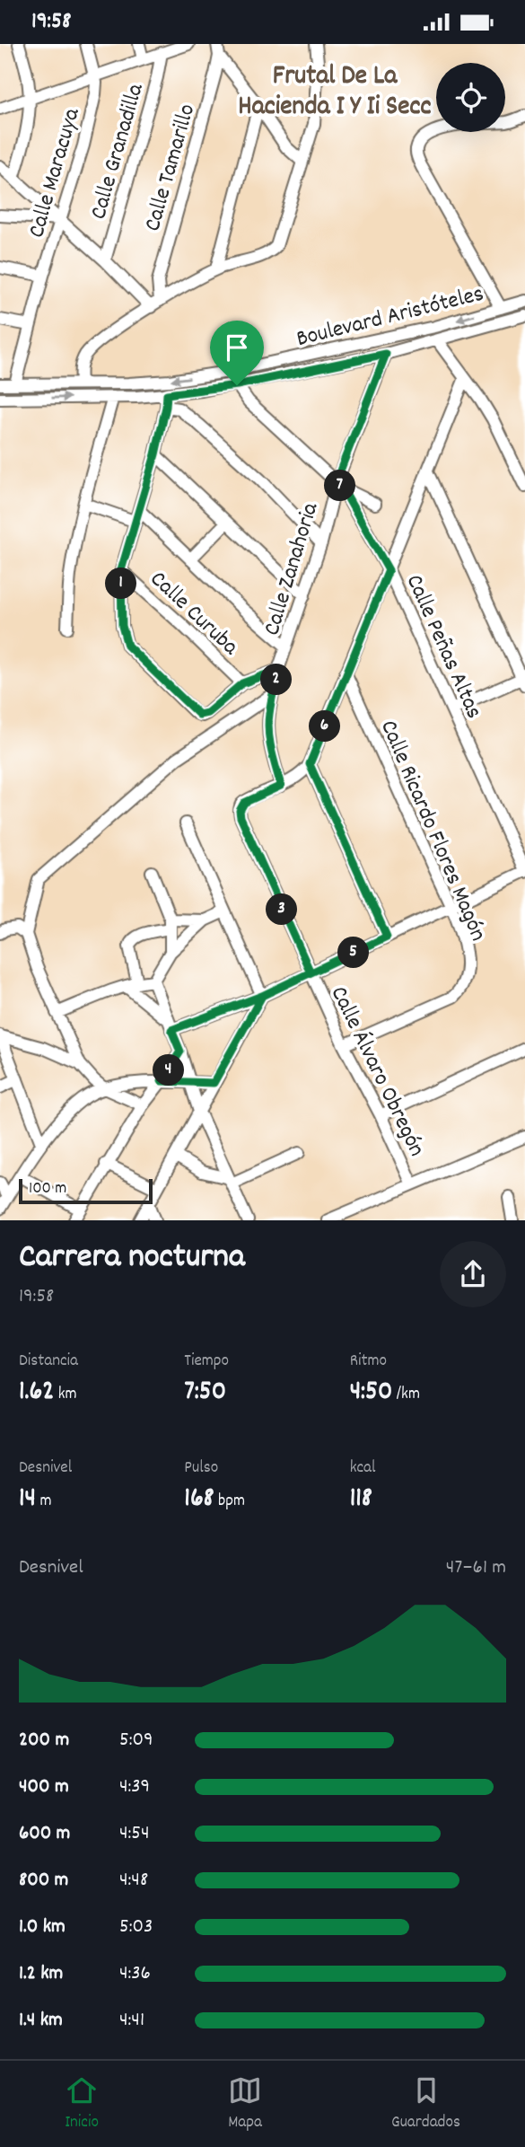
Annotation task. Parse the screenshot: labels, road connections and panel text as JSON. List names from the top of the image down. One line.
{"streets":{"street":["Calle Granadilla","Calle Tamarillo","Calle Maracuya","Boulevard Aristóteles","Calle Zanahoria","Calle Curuba","Calle Peñas Altas","Calle Ricardo Flores Magón","Calle Álvaro Obregón"]},"crossings":[["Calle Maracuya","Boulevard Aristóteles"],["Boulevard Aristóteles","Calle Zanahoria"],["Boulevard Aristóteles","Calle Peñas Altas"],["Calle Zanahoria","Calle Curuba"],["Calle Zanahoria","Calle Peñas Altas"],["Calle Ricardo Flores Magón","Calle Álvaro Obregón"]],"districts":["Frutal De La Hacienda I Y Ii Secc"],"scale_bar":"100 m","page":{"status":"19:58","pins":["7","1","2","6","3","5","4"],"scale":"100 m","heading":["Carrera nocturna","19:58"],"stats":[["Distancia","1.62 km"],["Tiempo","7:50"],["Ritmo","4:50 /km"],["Desnivel","14 m"],["Pulso","168 bpm"],["kcal","118"]],"chart":["Desnivel","47–61 m"],"list":[{"name":"200 m","note":"5:09"},{"name":"400 m","note":"4:39"},{"name":"600 m","note":"4:54"},{"name":"800 m","note":"4:48"},{"name":"1.0 km","note":"5:03"},{"name":"1.2 km","note":"4:36"},{"name":"1.4 km","note":"4:41"}],"tabs":["Inicio","Mapa","Guardados"]}}
